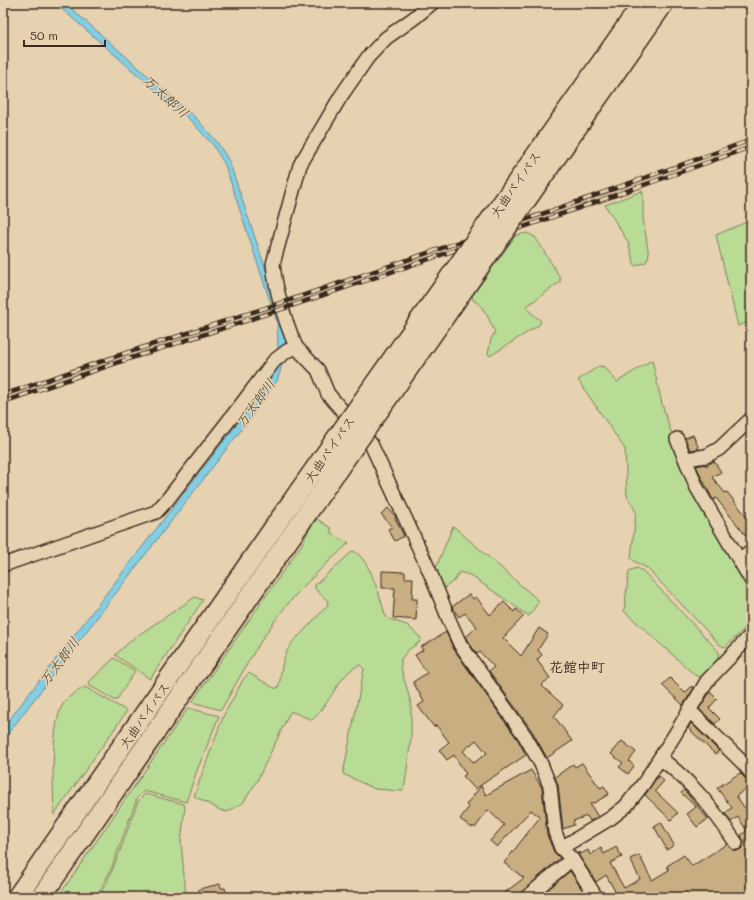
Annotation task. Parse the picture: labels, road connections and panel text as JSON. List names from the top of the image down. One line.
{"streets":{"highway":["大曲バイパス"]},"districts":["花館中町"],"water":["万太郎川"],"scale_bar":"50 m"}
